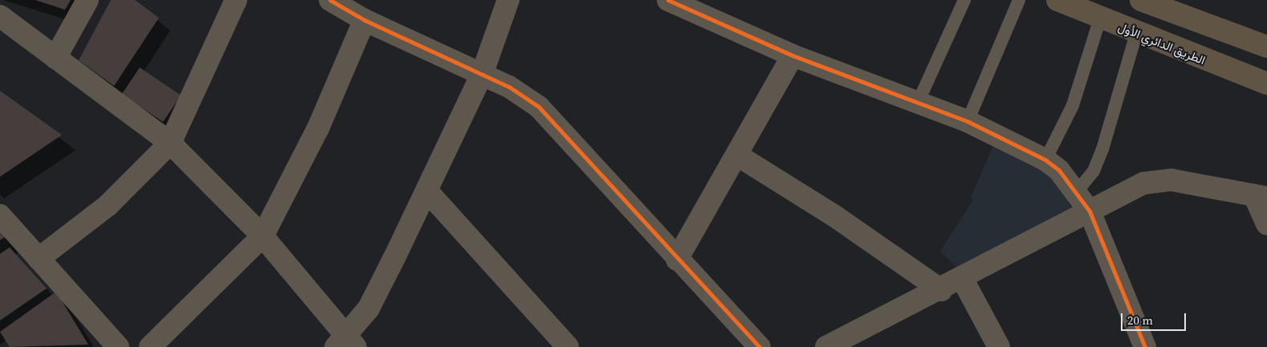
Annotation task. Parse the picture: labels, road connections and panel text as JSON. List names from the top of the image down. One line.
{"streets":{"main road":["الطريق الدائري الأول"]},"scale_bar":"20 m"}
